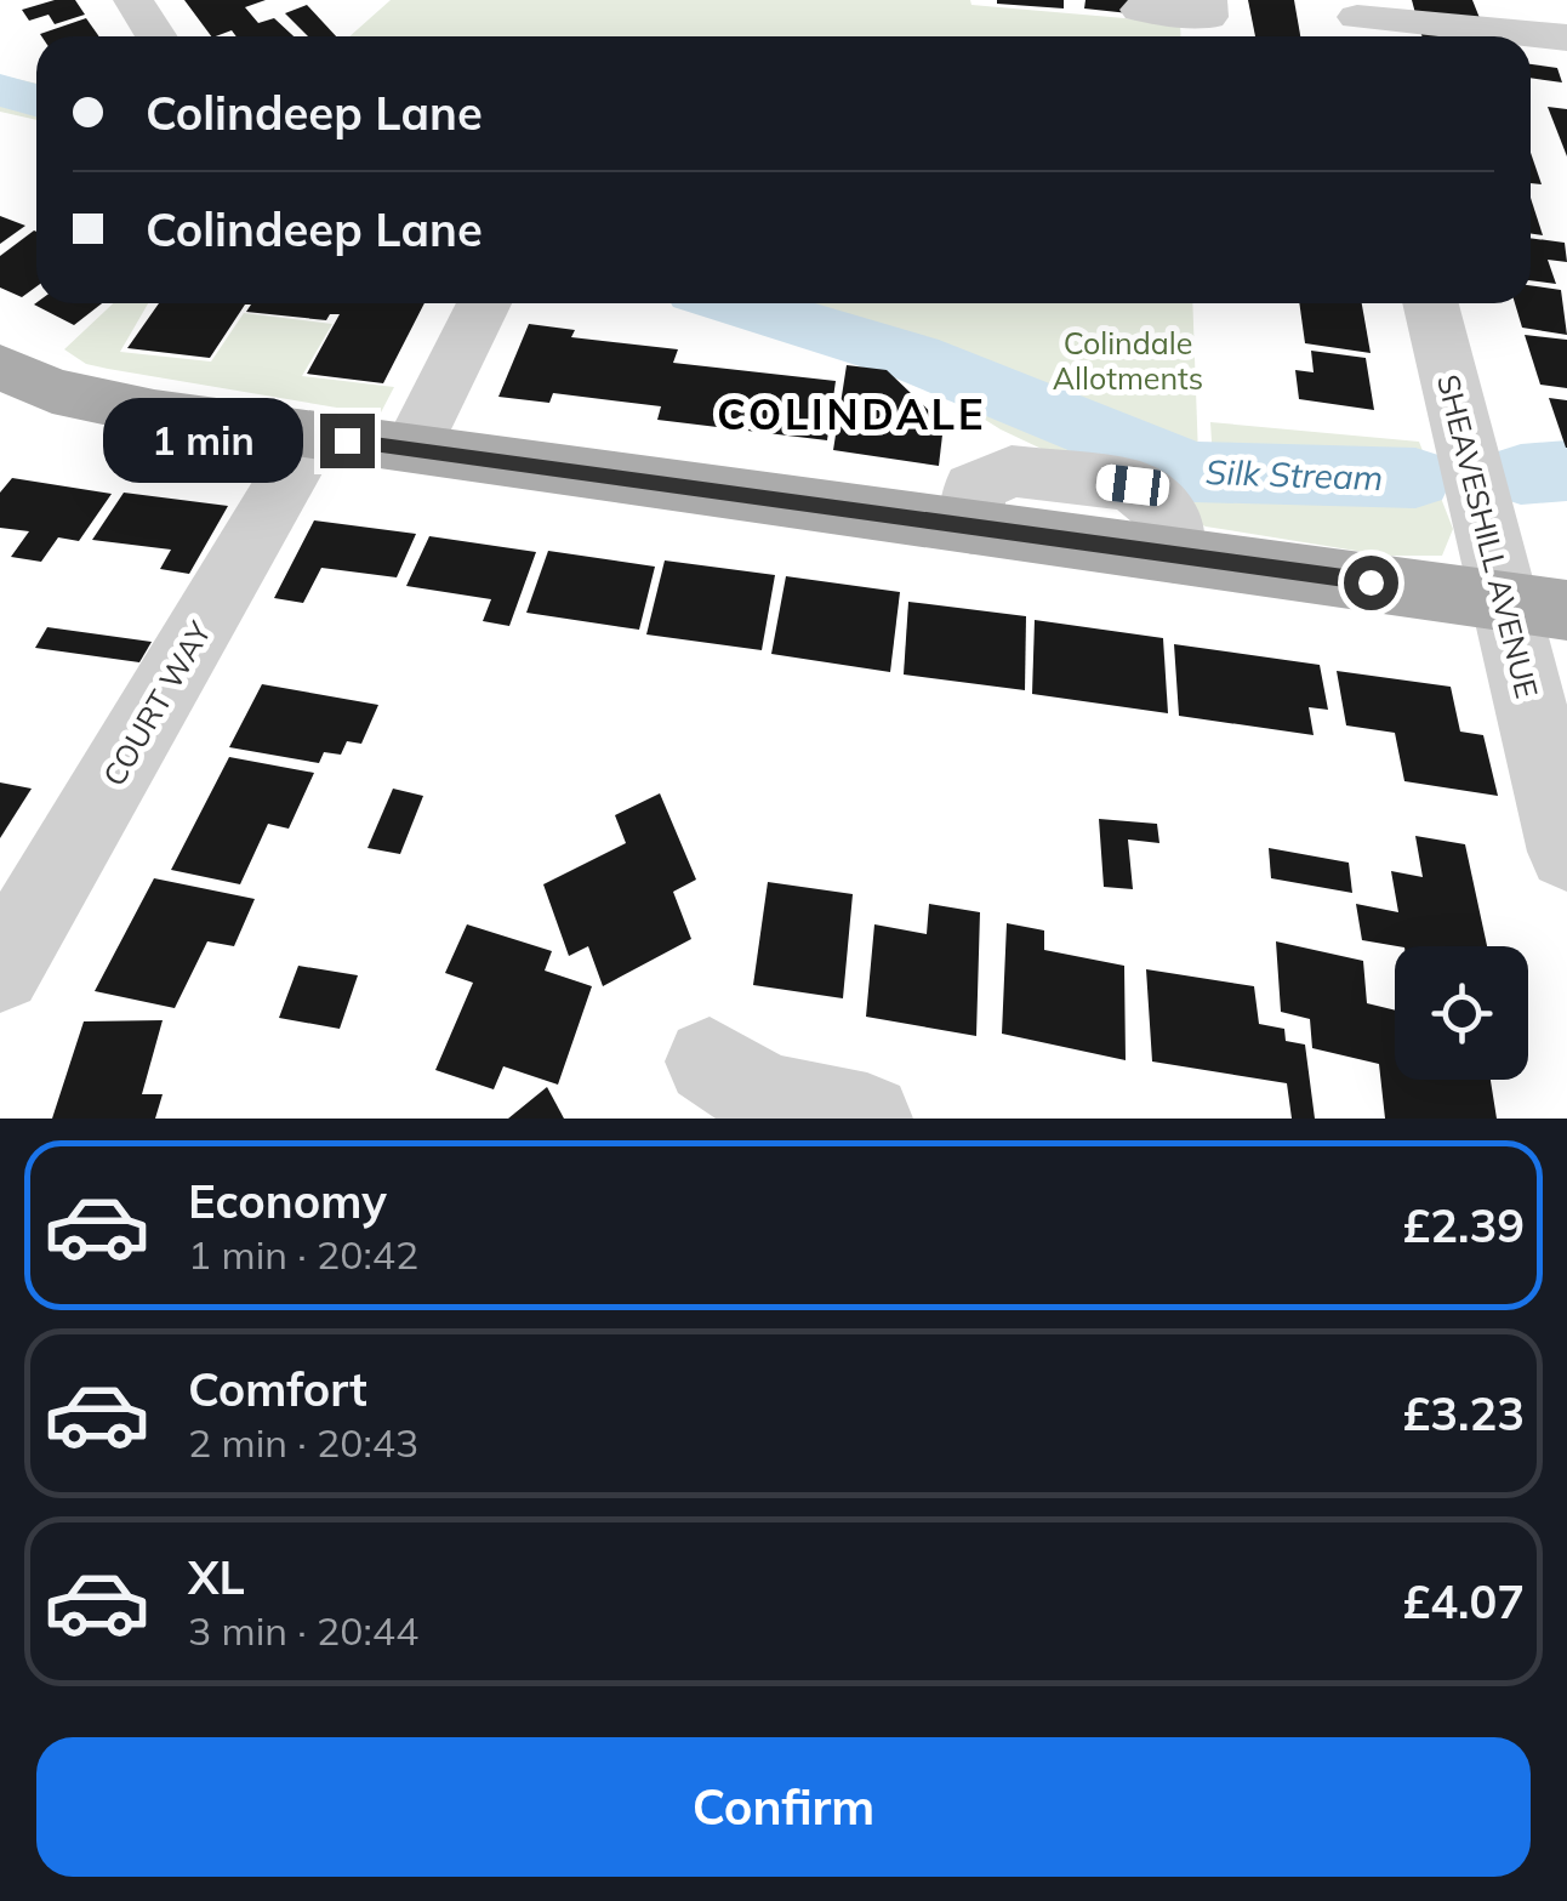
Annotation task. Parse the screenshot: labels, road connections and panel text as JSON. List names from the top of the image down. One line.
{"streets":{"street":["SHEAVESHILL AVENUE","COURT WAY"]},"districts":["COLINDALE"],"water":["Silk Stream"],"parks":["Colindale Allotments"],"page":{"banner":["Colindeep Lane","Colindeep Lane"],"bubble":"1 min","list":[{"name":"Economy","note":"1 min · 20:42","value":"£2.39"},{"name":"Comfort","note":"2 min · 20:43","value":"£3.23"},{"name":"XL","note":"3 min · 20:44","value":"£4.07"}],"buttons":"Confirm"}}
